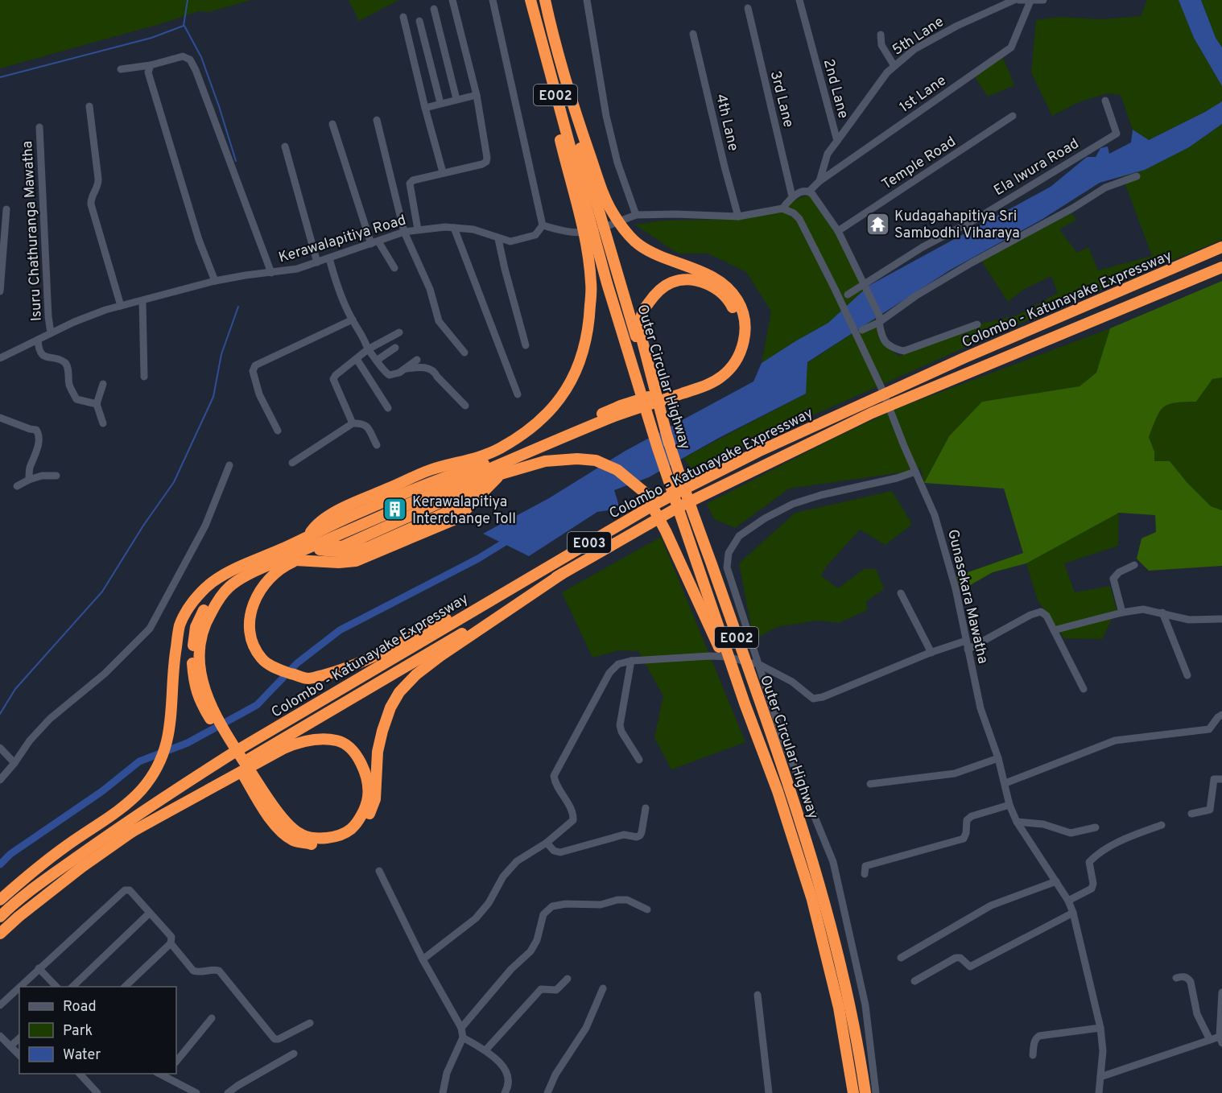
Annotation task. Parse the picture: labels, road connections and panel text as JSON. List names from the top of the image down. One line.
{"streets":{"highway":["E002","Colombo - Katunayake Expressway","Outer Circular Highway","E003"],"street":["5th Lane","2nd Lane","1st Lane","3rd Lane","4th Lane","Temple Road","Ela Iwura Road","Isuru Chathuranga Mawatha","Kerawalapitiya Road","Gunasekara Mawatha"]},"crossings":[["5th Lane","2nd Lane"],["2nd Lane","1st Lane"],["Isuru Chathuranga Mawatha","Kerawalapitiya Road"]],"places":{"temple":["Kudagahapitiya Sri Sambodhi Viharaya"],"building":["Kerawalapitiya Interchange Toll"]},"legend":["Road","Park","Water"]}
